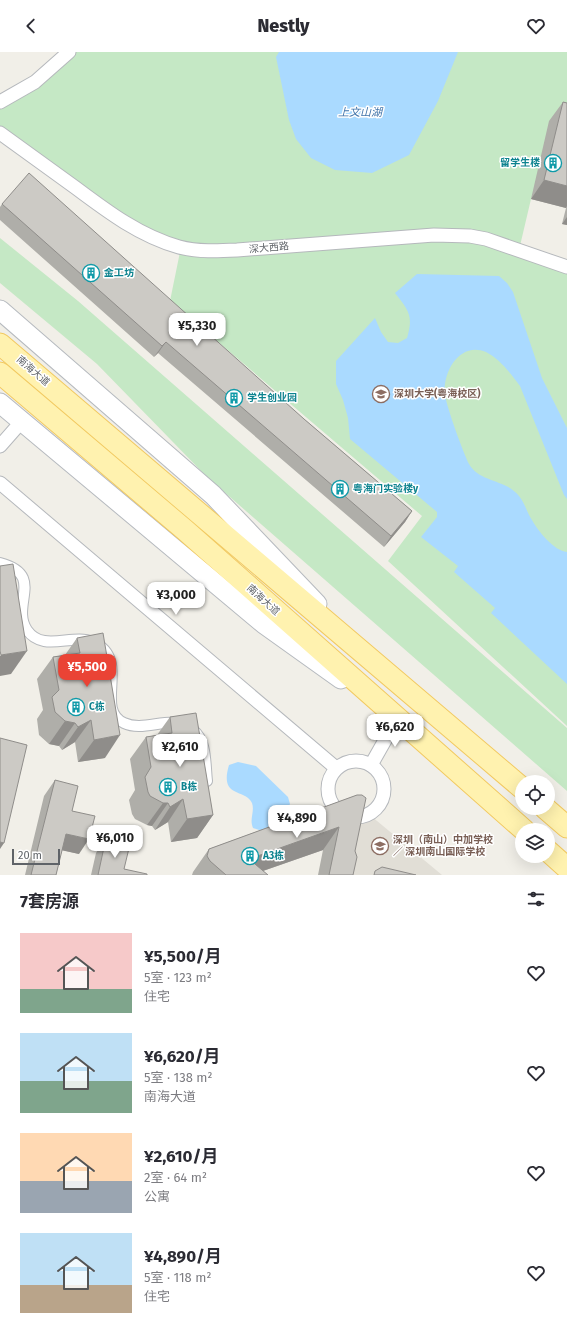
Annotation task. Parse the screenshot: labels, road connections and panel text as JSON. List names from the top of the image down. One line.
{"streets":{"main road":["南海大道"],"street":["深大西路"]},"water":["上文山湖"],"places":{"building":["留学生楼","金工坊","学生创业园","粤海门实验楼y","C栋","B栋","A3栋"],"school or university":["深圳大学(粤海校区)","深圳（南山）中加学校 ／ 深圳南山国际学校"]},"scale_bar":"20 m","page":{"header":"Nestly","price":["¥5,330","¥3,000","¥5,500","¥6,620","¥2,610","¥4,890","¥6,010"],"scale":"20 m","heading":"7套房源","list":[{"name":"¥5,500/月","note":"5室 · 123 m² · 住宅"},{"name":"¥6,620/月","note":"5室 · 138 m² · 南海大道"},{"name":"¥2,610/月","note":"2室 · 64 m² · 公寓"},{"name":"¥4,890/月","note":"5室 · 118 m² · 住宅"}]}}
